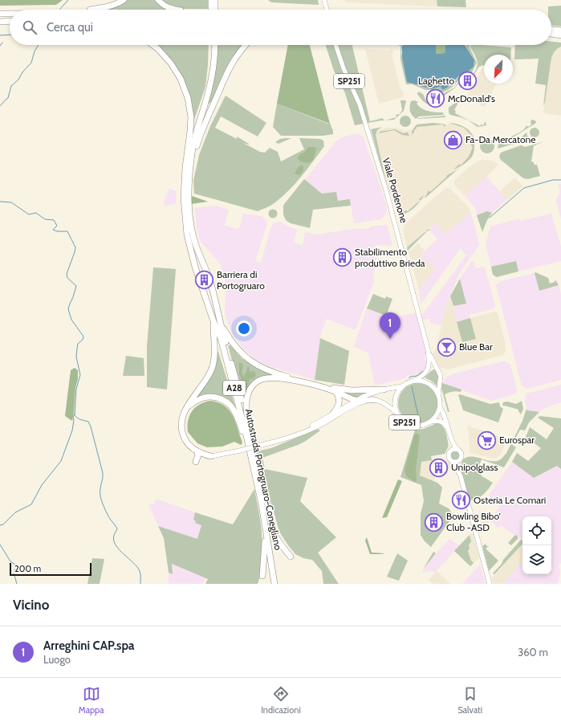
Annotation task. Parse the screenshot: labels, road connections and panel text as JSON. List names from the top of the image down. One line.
{"streets":{"highway":["A28","Autostrada Portogruaro-Conegliano"],"main road":["SP251","Viale Pordenone"]},"crossings":[["SP251","Viale Pordenone"]],"places":{"building":["Laghetto","Stabilimento produttivo Brieda","Barriera di Portogruaro","Unipolglass","Bowling Bibo' Club -ASD"],"restaurant":["McDonald's","Osteria Le Comari"],"shop":["Fa-Da Mercatone"],"bar":["Blue Bar"],"supermarket":["Eurospar"]},"scale_bar":"200 m","north":"bottom left","page":{"search":"Cerca qui","pins":"1","scale":"200 m","heading":"Vicino","list":[{"mark":"1","name":"Arreghini CAP.spa","note":"Luogo","value":"360 m"}],"nav":["Mappa","Indicazioni","Salvati"]}}
